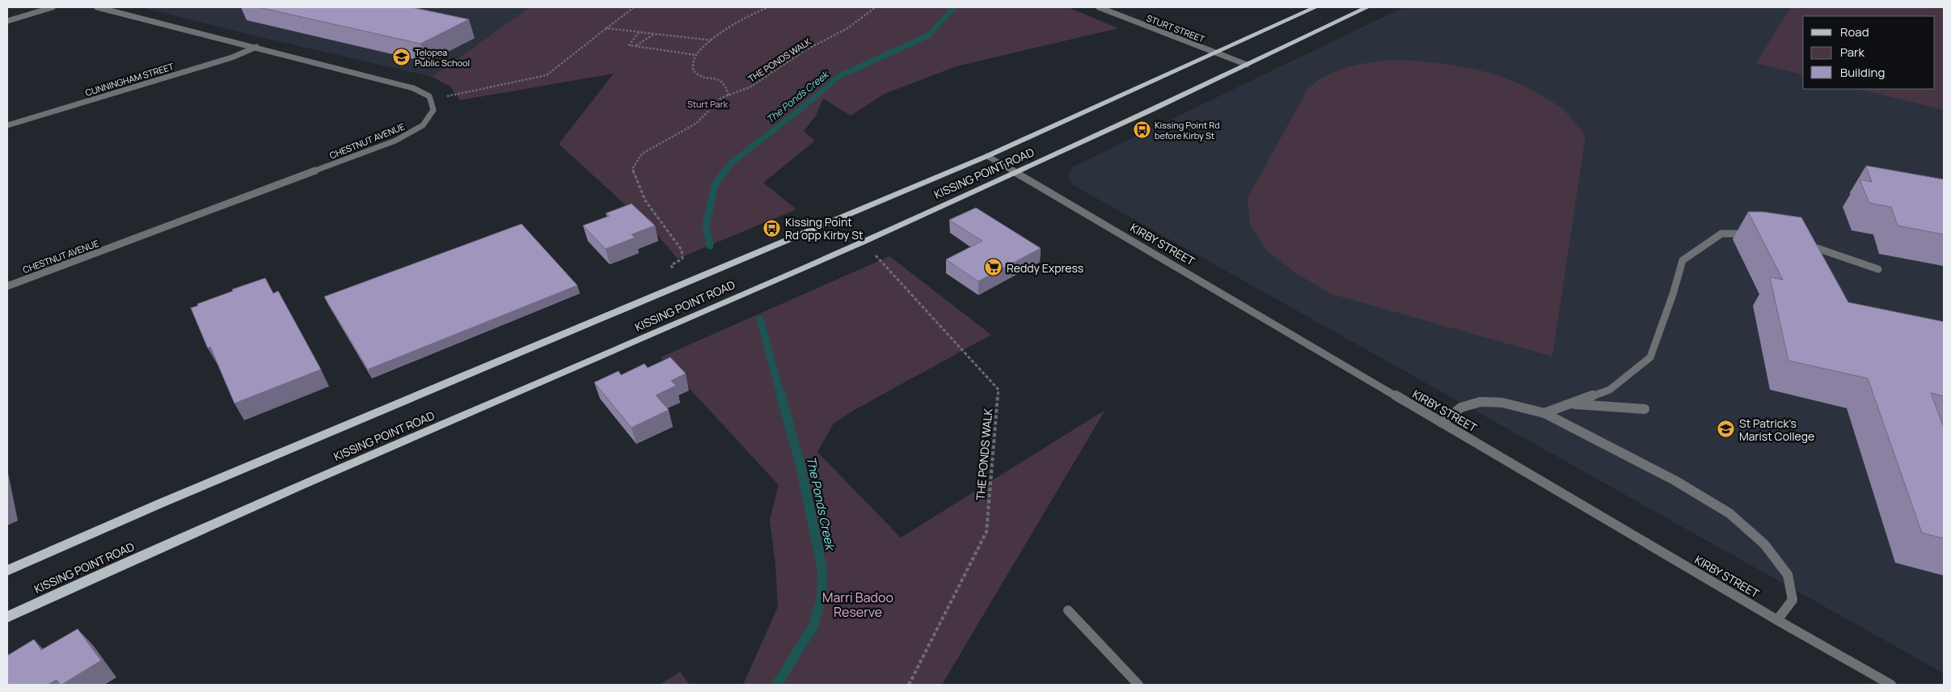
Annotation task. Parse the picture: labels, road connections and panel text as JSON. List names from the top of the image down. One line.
{"streets":{"main road":["KISSING POINT ROAD"],"street":["STURT STREET","CUNNINGHAM STREET","CHESTNUT AVENUE","KIRBY STREET"],"path":["THE PONDS WALK"]},"crossings":[["STURT STREET","KISSING POINT ROAD"],["KISSING POINT ROAD","KIRBY STREET"]],"water":["The Ponds Creek"],"parks":["Sturt Park","Marri Badoo Reserve"],"places":{"school or university":["Telopea Public School","St Patrick's Marist College"],"bus stop":["Kissing Point Rd before Kirby St","Kissing Point Rd opp Kirby St"],"supermarket":["Reddy Express"]},"legend":["Road","Park","Building"]}
